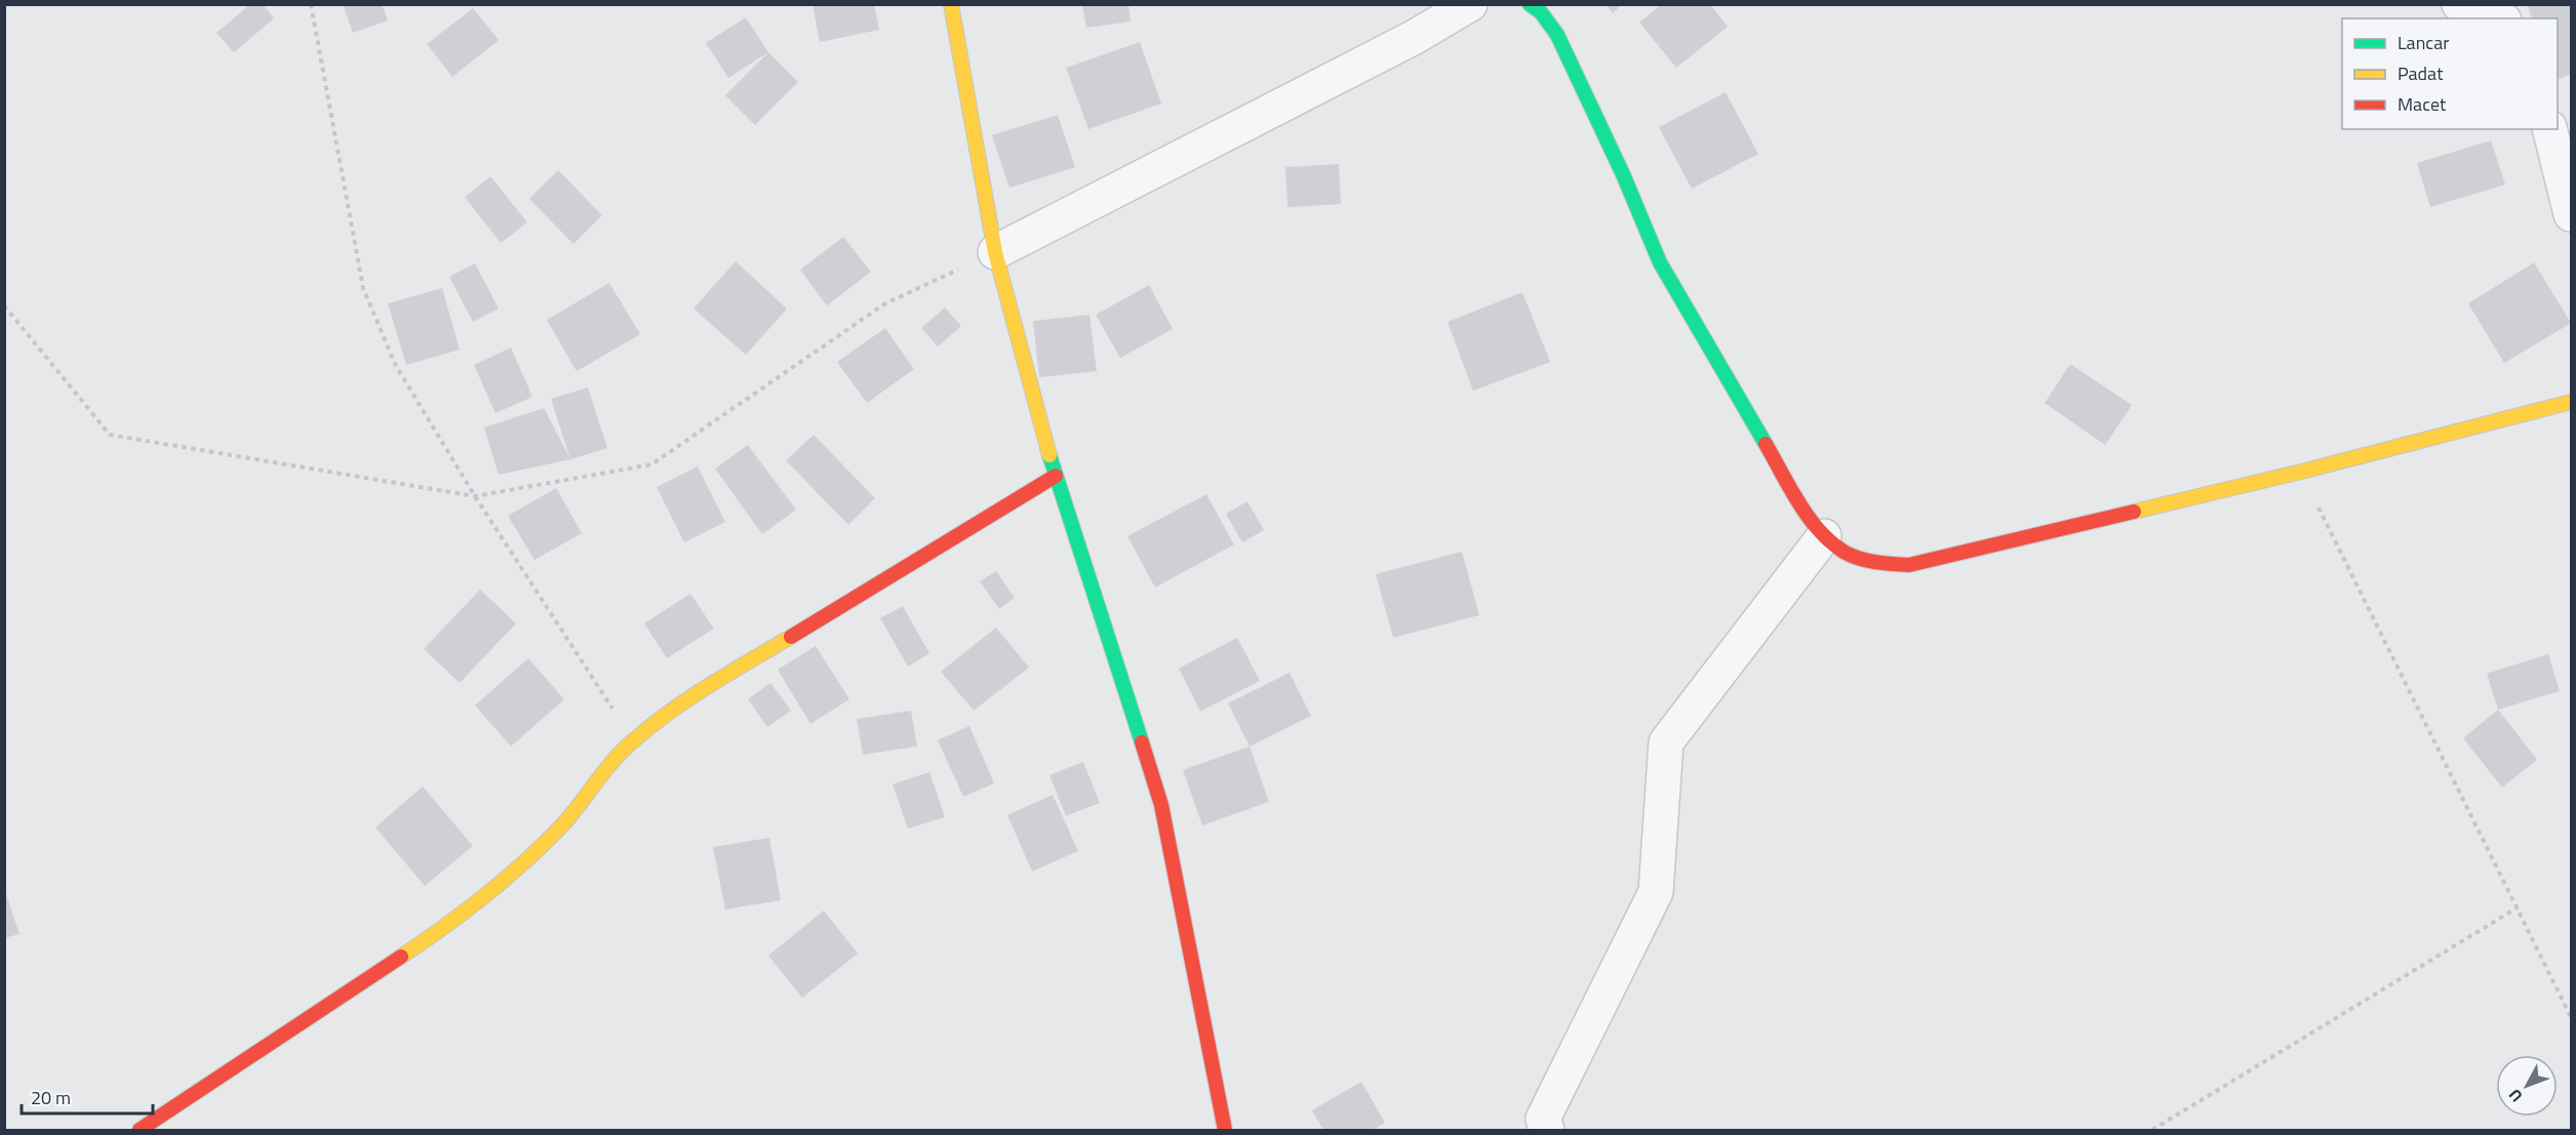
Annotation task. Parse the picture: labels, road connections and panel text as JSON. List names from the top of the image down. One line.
{"legend":["Lancar","Padat","Macet"],"scale_bar":"20 m","north":"bottom left"}
